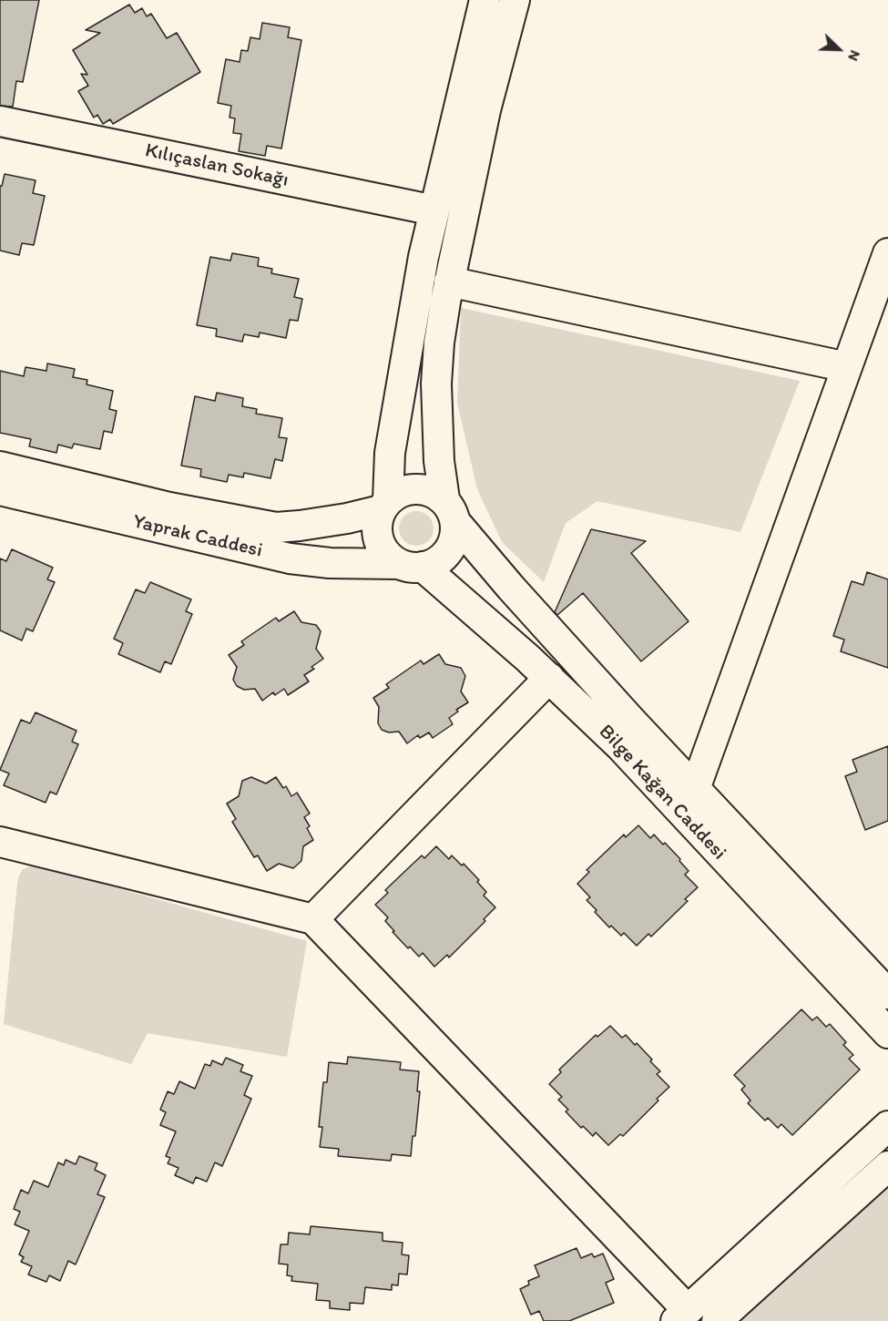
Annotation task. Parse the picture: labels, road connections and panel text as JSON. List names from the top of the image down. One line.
{"streets":{"street":["Kılıçaslan Sokağı","Yaprak Caddesi","Bilge Kağan Caddesi"]},"crossings":[["Yaprak Caddesi","Bilge Kağan Caddesi"]],"north":"bottom right"}
